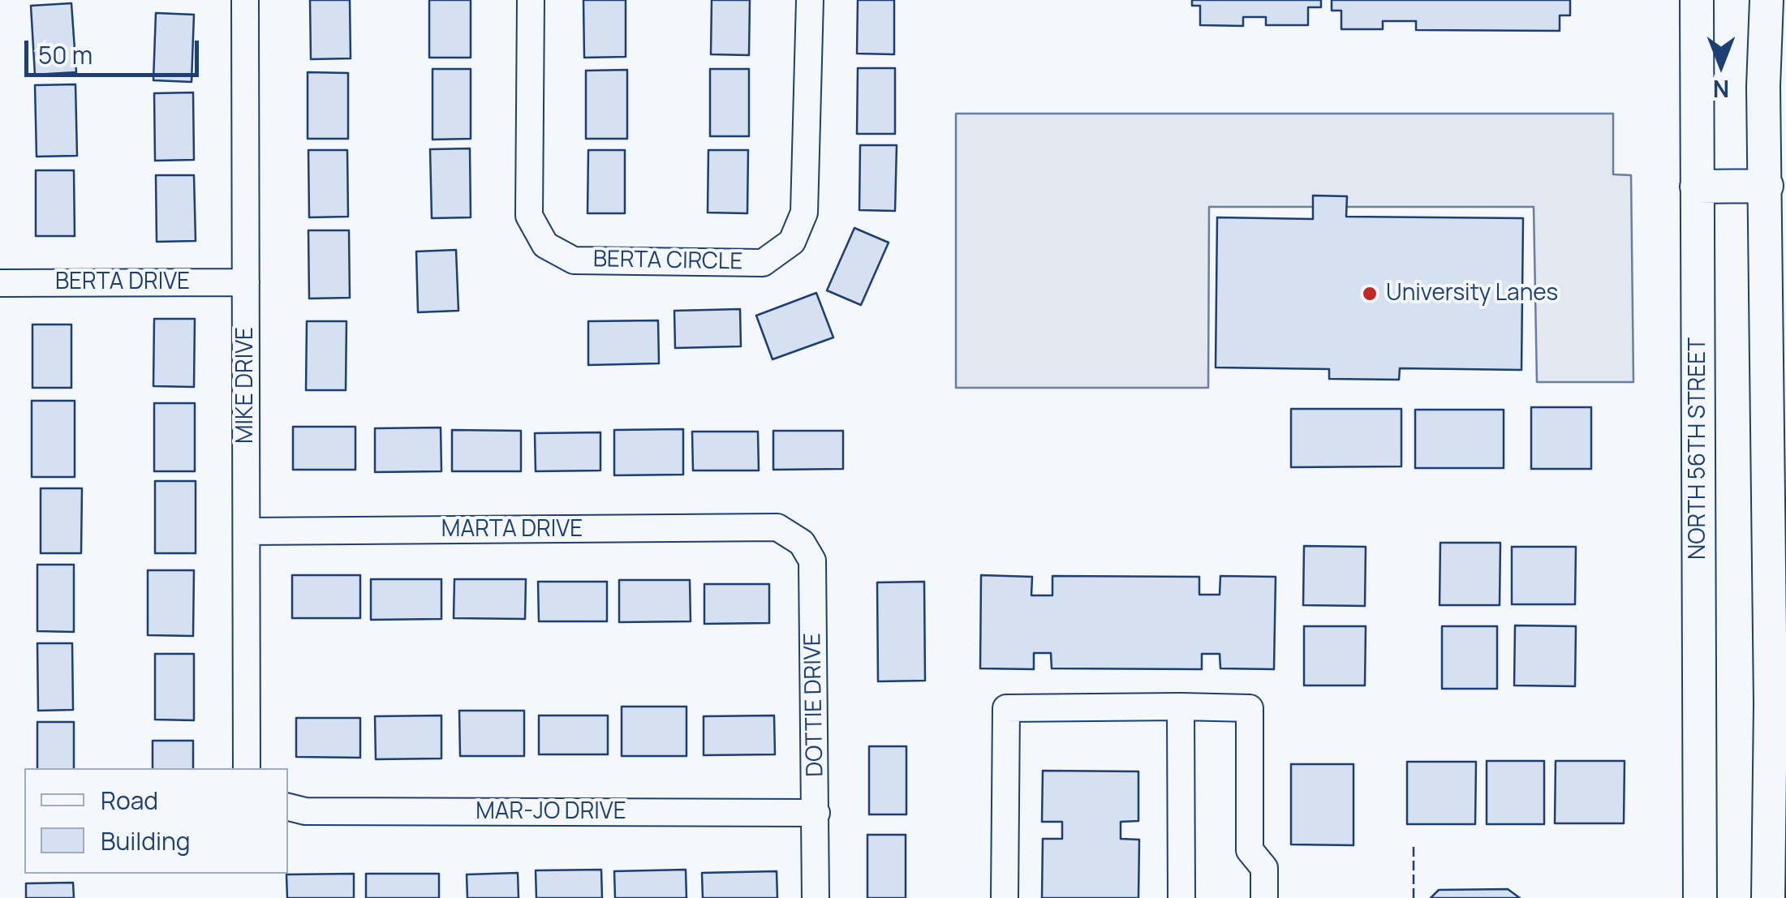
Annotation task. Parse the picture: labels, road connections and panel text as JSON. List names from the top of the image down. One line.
{"streets":{"main road":["NORTH 56TH STREET"],"street":["BERTA CIRCLE","BERTA DRIVE","MIKE DRIVE","MARTA DRIVE","DOTTIE DRIVE","MAR-JO DRIVE"]},"crossings":[["BERTA DRIVE","MIKE DRIVE"],["MIKE DRIVE","MARTA DRIVE"],["MARTA DRIVE","DOTTIE DRIVE"],["DOTTIE DRIVE","MAR-JO DRIVE"]],"places":["University Lanes"],"legend":["Road","Building"],"scale_bar":"50 m","north":"bottom"}
